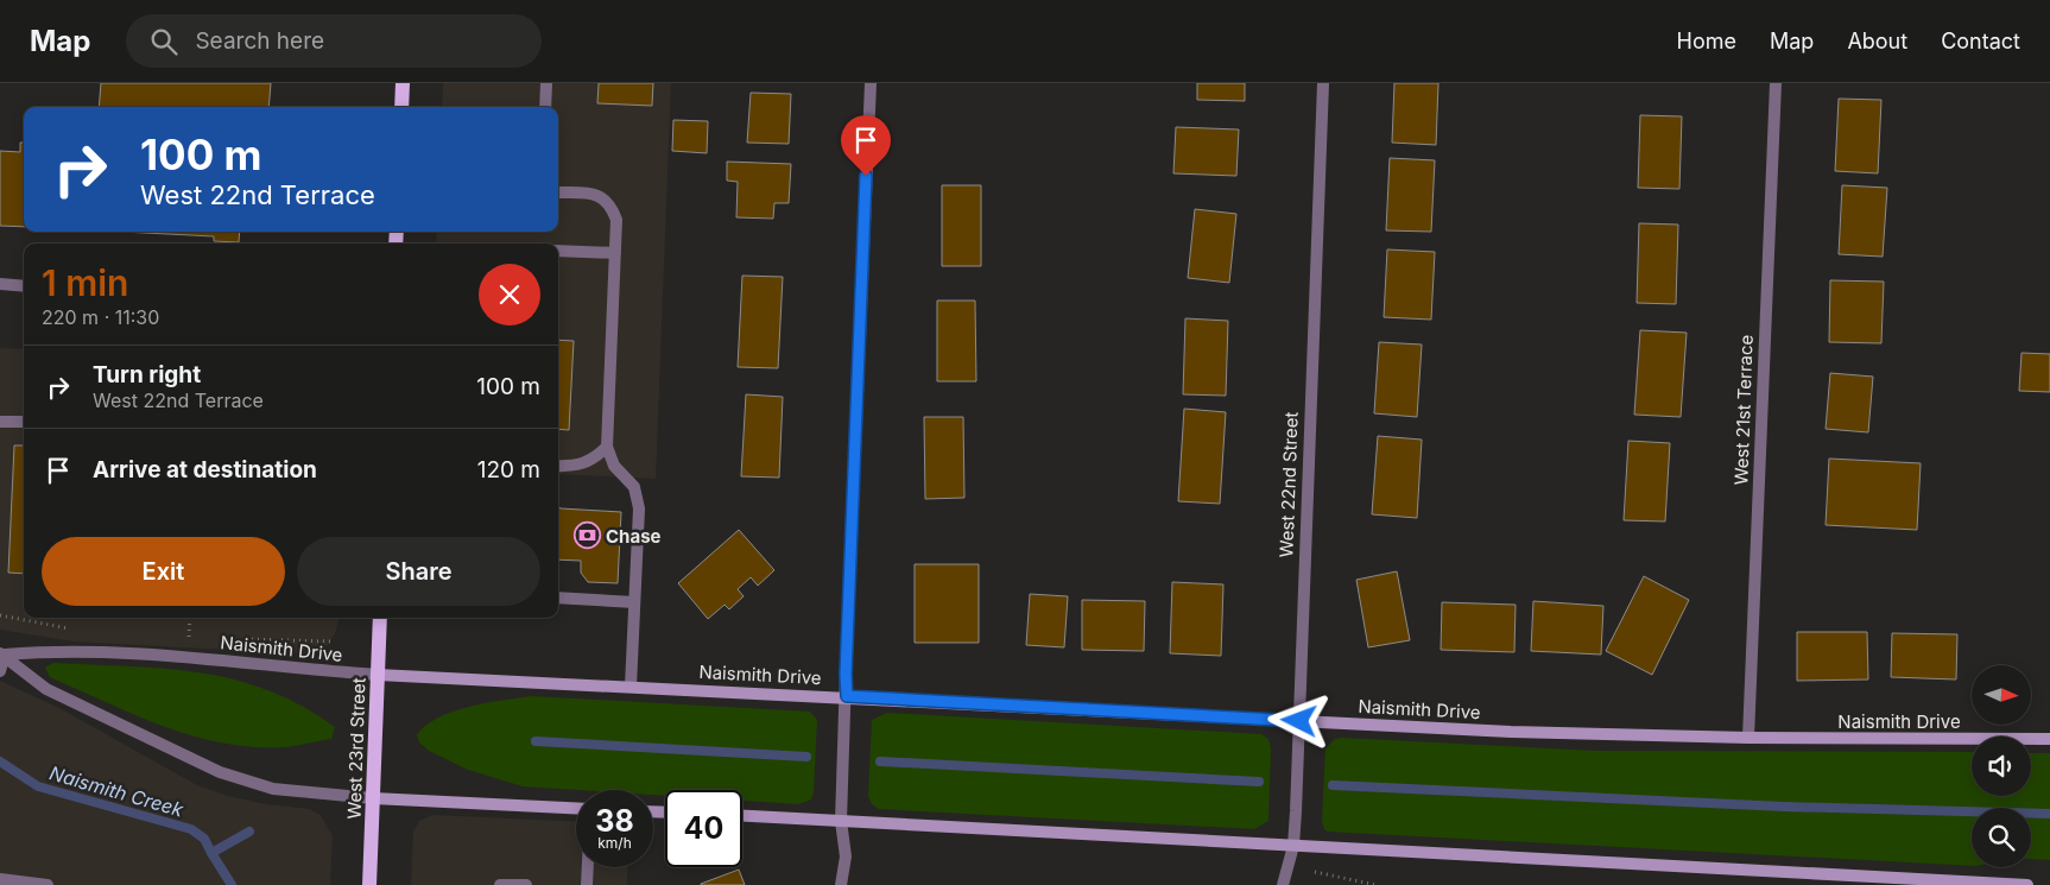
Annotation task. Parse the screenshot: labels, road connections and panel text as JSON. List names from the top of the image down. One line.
{"streets":{"main road":["West 23rd Street"],"street":["West 21st Terrace","West 22nd Street","Naismith Drive"]},"crossings":[["West 21st Terrace","Naismith Drive"],["West 22nd Street","Naismith Drive"],["Naismith Drive","West 23rd Street"]],"water":["Naismith Creek"],"places":{"bank":["Chase"]},"north":"right","page":{"header":"Map","search":"Search here","nav":["Home","Map","About","Contact"],"turn":["100 m","West 22nd Terrace"],"heading":["1 min","220 m · 11:30"],"list":[{"name":"Turn right","note":"West 22nd Terrace","value":"100 m"},{"name":"Arrive at destination","value":"120 m"}],"buttons":["Exit","Share"],"speed":"38 km/h","limit":"40"}}
